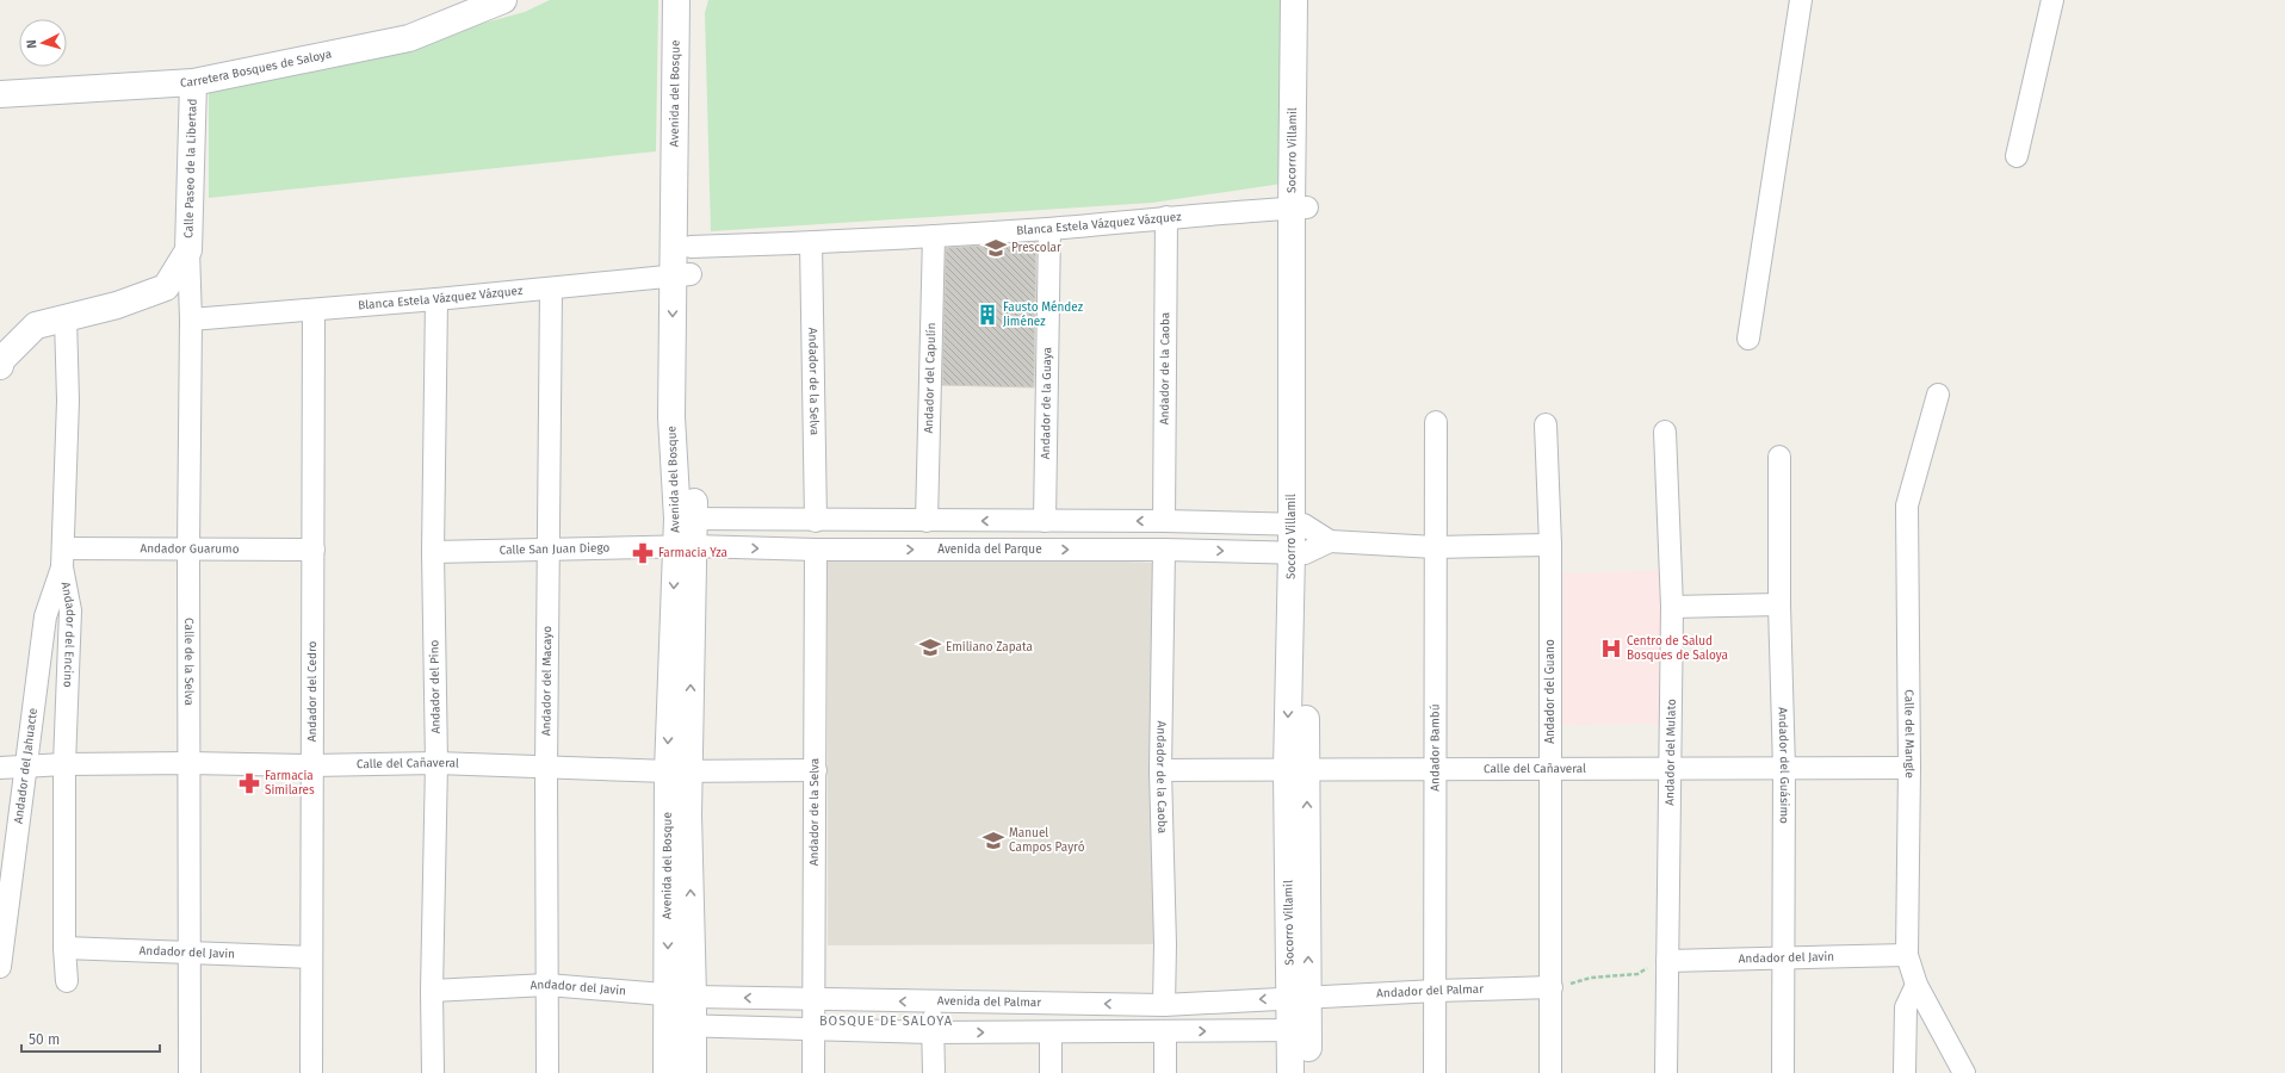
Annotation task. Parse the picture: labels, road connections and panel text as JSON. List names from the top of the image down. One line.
{"streets":{"street":["Carretera Bosques de Saloya","Avenida del Bosque","Socorro Villamil","Calle Paseo de la Libertad","Blanca Estela Vázquez Vázquez","Andador de la Caoba","Andador del Capulín","Andador de la Selva","Andador de la Guaya","Andador Guarumo","Calle San Juan Diego","Avenida del Parque","Andador del Encino","Calle de la Selva","Andador del Macayo","Andador del Pino","Andador del Cedro","Andador del Guano","Calle del Mangle","Andador Bambú","Andador del Mulato","Calle del Cañaveral","Andador del Jahuacte","Andador del Guásimo","Andador del Javin","Andador del Palmar","Avenida del Palmar"]},"crossings":[["Carretera Bosques de Saloya","Calle Paseo de la Libertad"],["Avenida del Bosque","Blanca Estela Vázquez Vázquez"],["Avenida del Bosque","Calle San Juan Diego"],["Avenida del Bosque","Avenida del Parque"],["Avenida del Bosque","Calle del Cañaveral"],["Avenida del Bosque","Andador del Javin"],["Avenida del Bosque","Avenida del Palmar"],["Socorro Villamil","Blanca Estela Vázquez Vázquez"],["Socorro Villamil","Avenida del Parque"],["Socorro Villamil","Calle del Cañaveral"],["Socorro Villamil","Andador del Palmar"],["Socorro Villamil","Avenida del Palmar"],["Calle Paseo de la Libertad","Andador del Encino"],["Calle Paseo de la Libertad","Calle de la Selva"],["Blanca Estela Vázquez Vázquez","Andador de la Caoba"],["Blanca Estela Vázquez Vázquez","Andador del Capulín"],["Blanca Estela Vázquez Vázquez","Andador de la Selva"],["Blanca Estela Vázquez Vázquez","Andador de la Guaya"],["Blanca Estela Vázquez Vázquez","Calle de la Selva"],["Blanca Estela Vázquez Vázquez","Andador del Macayo"],["Blanca Estela Vázquez Vázquez","Andador del Pino"],["Blanca Estela Vázquez Vázquez","Andador del Cedro"],["Andador de la Caoba","Avenida del Parque"],["Andador de la Caoba","Calle del Cañaveral"],["Andador de la Caoba","Avenida del Palmar"],["Andador de la Selva","Avenida del Parque"],["Andador de la Selva","Calle del Cañaveral"],["Andador de la Selva","Avenida del Palmar"],["Andador Guarumo","Andador del Encino"],["Andador Guarumo","Calle de la Selva"],["Andador Guarumo","Andador del Cedro"],["Andador Guarumo","Andador del Jahuacte"],["Calle San Juan Diego","Avenida del Parque"],["Calle San Juan Diego","Andador del Macayo"],["Calle San Juan Diego","Andador del Pino"],["Andador del Encino","Calle del Cañaveral"],["Andador del Encino","Andador del Jahuacte"],["Andador del Encino","Andador del Javin"],["Calle de la Selva","Calle del Cañaveral"],["Calle de la Selva","Andador del Javin"],["Andador del Macayo","Calle del Cañaveral"],["Andador del Macayo","Andador del Javin"],["Andador del Pino","Calle del Cañaveral"],["Andador del Pino","Andador del Javin"],["Andador del Cedro","Calle del Cañaveral"],["Andador del Cedro","Andador del Javin"],["Andador del Guano","Calle del Cañaveral"],["Andador del Guano","Andador del Palmar"],["Calle del Mangle","Calle del Cañaveral"],["Calle del Mangle","Andador del Javin"],["Andador Bambú","Calle del Cañaveral"],["Andador Bambú","Andador del Palmar"],["Andador del Mulato","Calle del Cañaveral"],["Andador del Mulato","Andador del Javin"],["Calle del Cañaveral","Andador del Jahuacte"],["Calle del Cañaveral","Andador del Guásimo"],["Andador del Guásimo","Andador del Javin"],["Andador del Javin","Avenida del Palmar"],["Andador del Palmar","Avenida del Palmar"]],"districts":["BOSQUE DE SALOYA"],"places":{"school or university":["Prescolar","Emiliano Zapata","Manuel Campos Payró"],"building":["Fausto Méndez Jiménez"],"pharmacy":["Farmacia Yza","Farmacia Similares"],"hospital":["Centro de Salud Bosques de Saloya"]},"scale_bar":"50 m","north":"left"}
